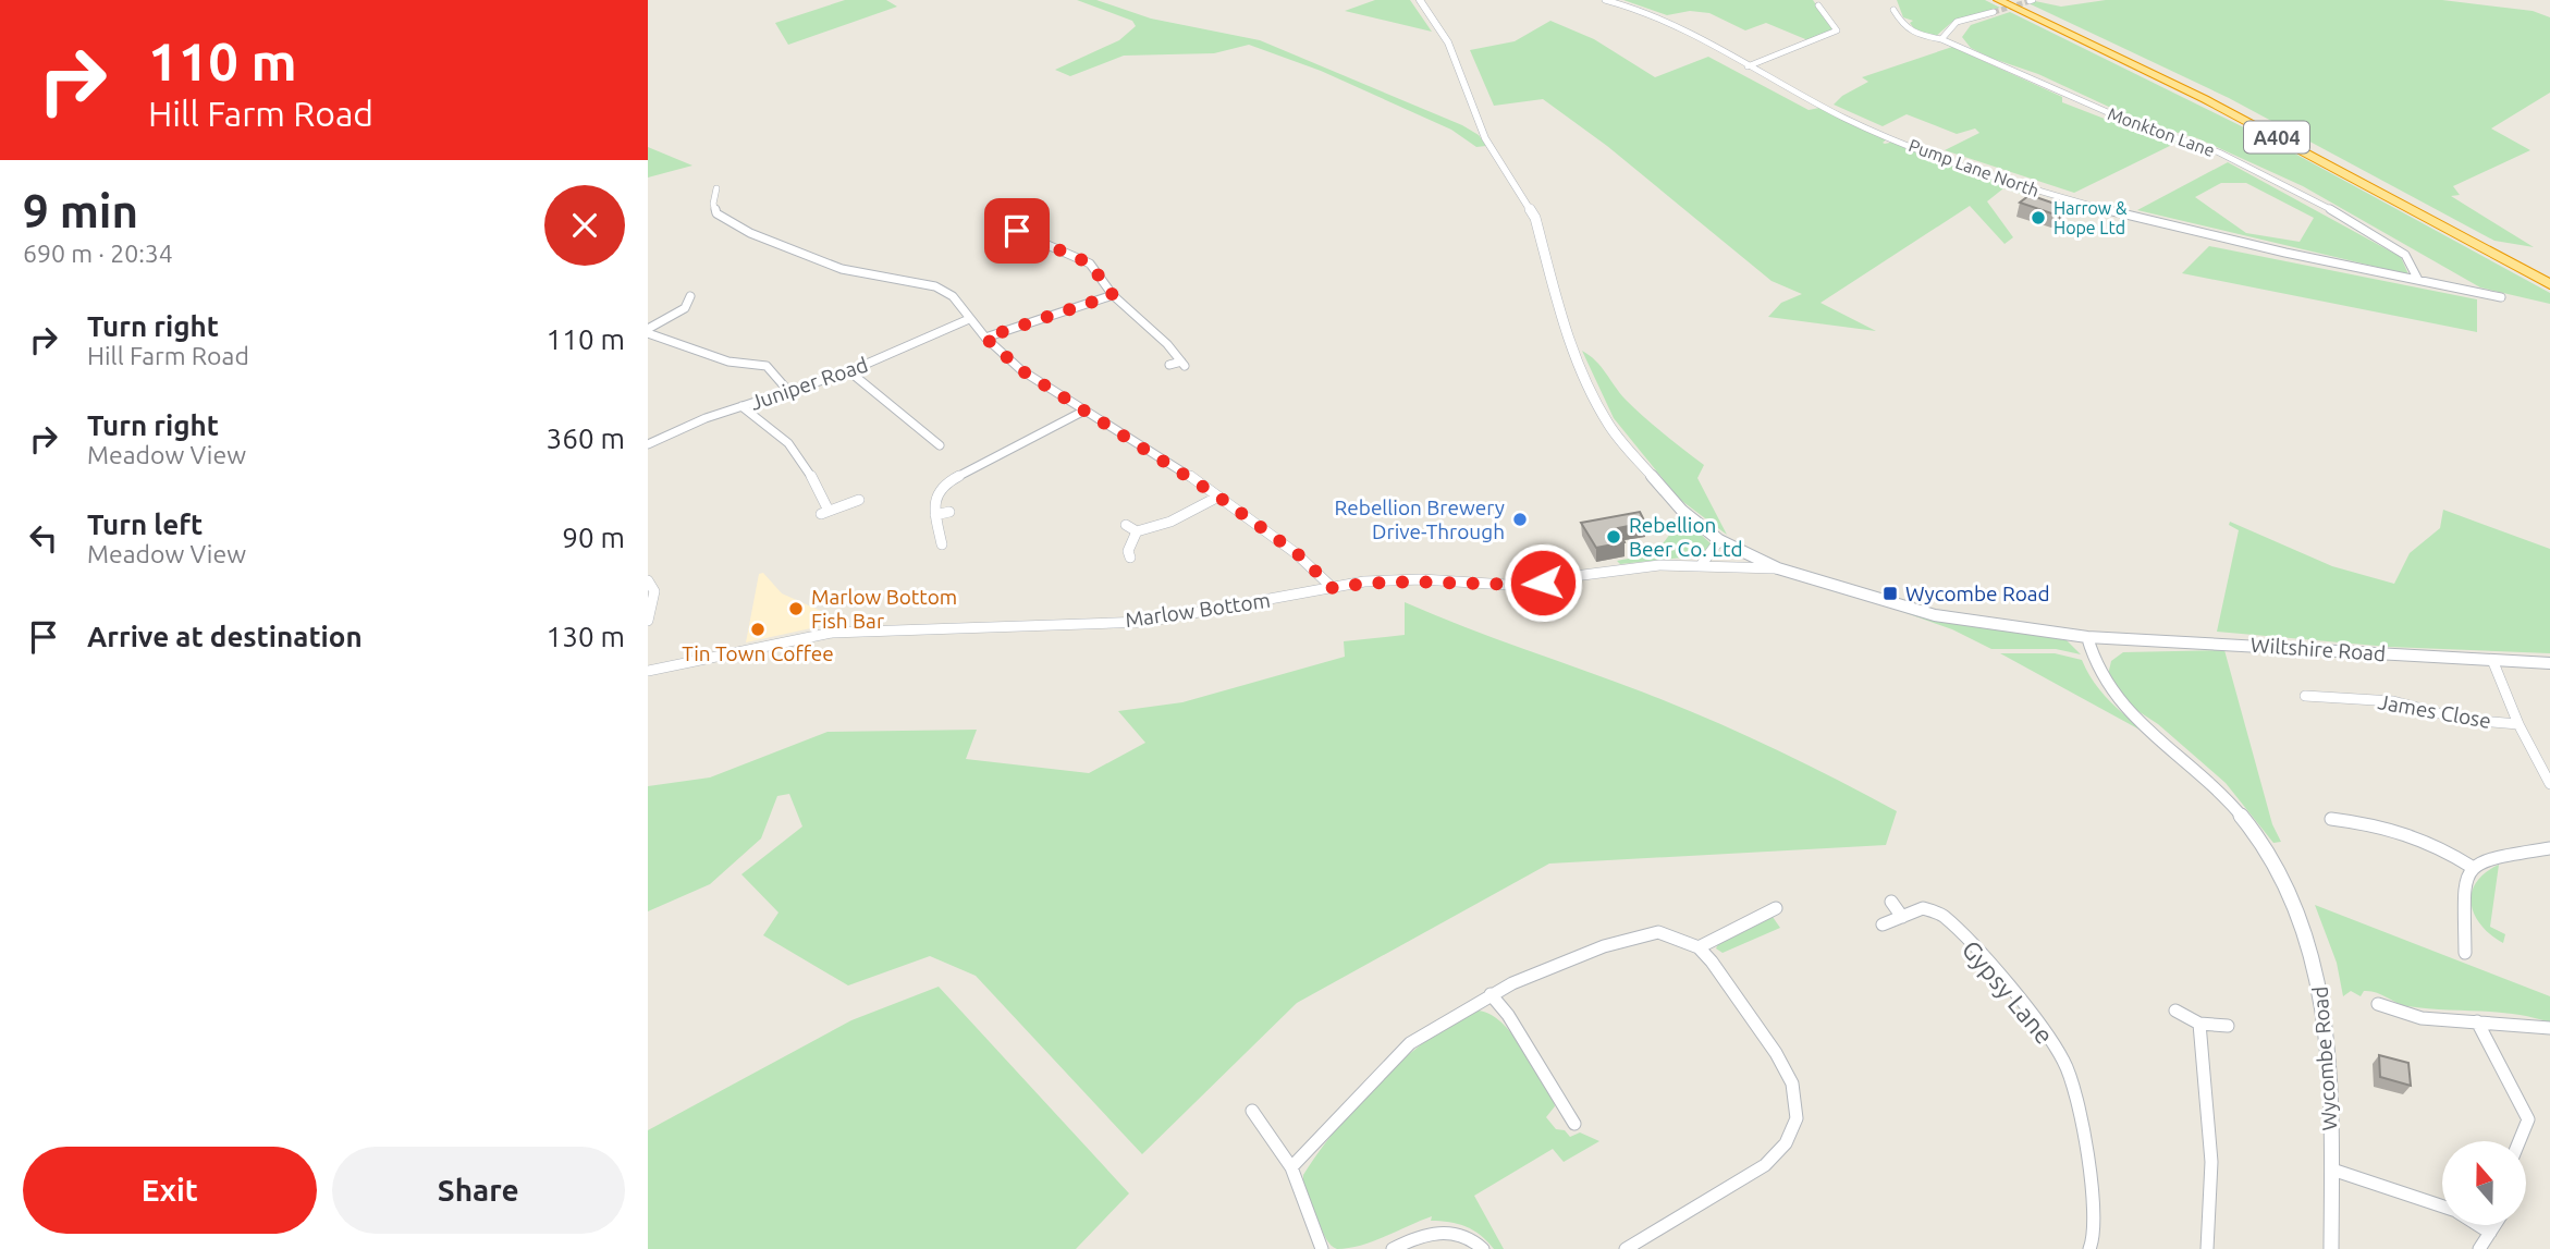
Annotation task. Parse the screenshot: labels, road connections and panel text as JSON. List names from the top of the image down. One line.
{"streets":{"highway":["A404"],"street":["Monkton Lane","Pump Lane North","Juniper Road","Marlow Bottom","Wiltshire Road","James Close","Gypsy Lane","Wycombe Road"]},"crossings":[["Monkton Lane","Pump Lane North"],["Wiltshire Road","Wycombe Road"]],"places":{"other":["Harrow & Hope Ltd","Rebellion Brewery Drive-Through","Rebellion Beer Co. Ltd","Marlow Bottom Fish Bar","Tin Town Coffee"],"transit":["Wycombe Road"]},"north":"top","page":{"turn":["110 m","Hill Farm Road"],"heading":["9 min","690 m · 20:34"],"list":[{"name":"Turn right","note":"Hill Farm Road","value":"110 m"},{"name":"Turn right","note":"Meadow View","value":"360 m"},{"name":"Turn left","note":"Meadow View","value":"90 m"},{"name":"Arrive at destination","value":"130 m"}],"buttons":["Exit","Share"]}}
